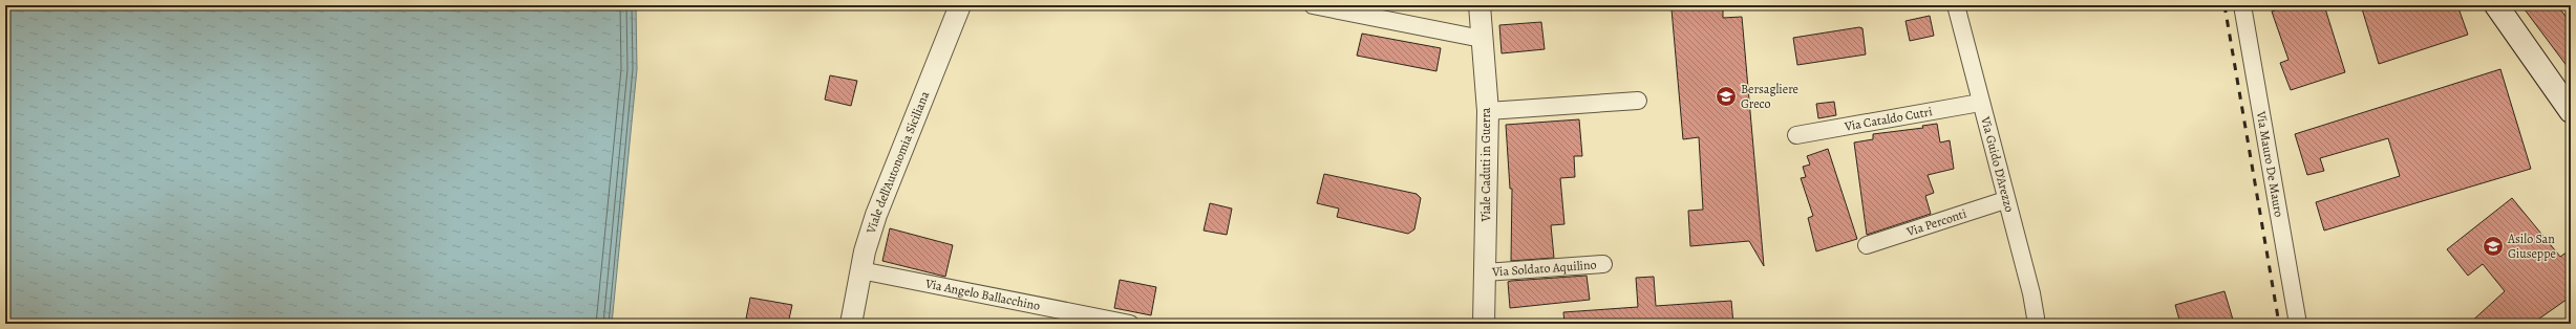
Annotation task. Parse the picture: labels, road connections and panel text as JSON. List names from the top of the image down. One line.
{"streets":{"street":["Via Cataldo Cutri","Viale dell'Autonomia Siciliana","Viale Caduti in Guerra","Via Guido D'Arezzo","Via Mauro De Mauro","Via Perconti","Via Soldato Aquilino","Via Angelo Ballacchino"]},"crossings":[["Via Cataldo Cutri","Via Guido D'Arezzo"],["Viale dell'Autonomia Siciliana","Via Angelo Ballacchino"],["Viale Caduti in Guerra","Via Soldato Aquilino"],["Via Guido D'Arezzo","Via Perconti"]],"places":{"school or university":["Bersagliere Greco","Asilo San Giuseppe"]}}
